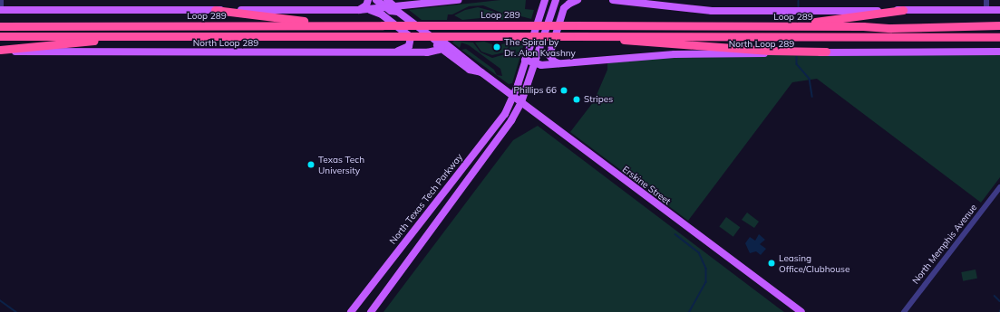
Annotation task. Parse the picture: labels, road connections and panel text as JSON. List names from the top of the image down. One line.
{"streets":{"highway":["Loop 289"],"main road":["North Loop 289","Erskine Street","North Texas Tech Parkway"],"street":["North Memphis Avenue"]},"crossings":[["North Loop 289","Erskine Street"],["North Loop 289","North Texas Tech Parkway"],["Erskine Street","North Texas Tech Parkway"]],"places":["The Spiral by Dr. Alon Kvashny","Phillips 66","Stripes","Texas Tech University","Leasing Office/Clubhouse"]}
